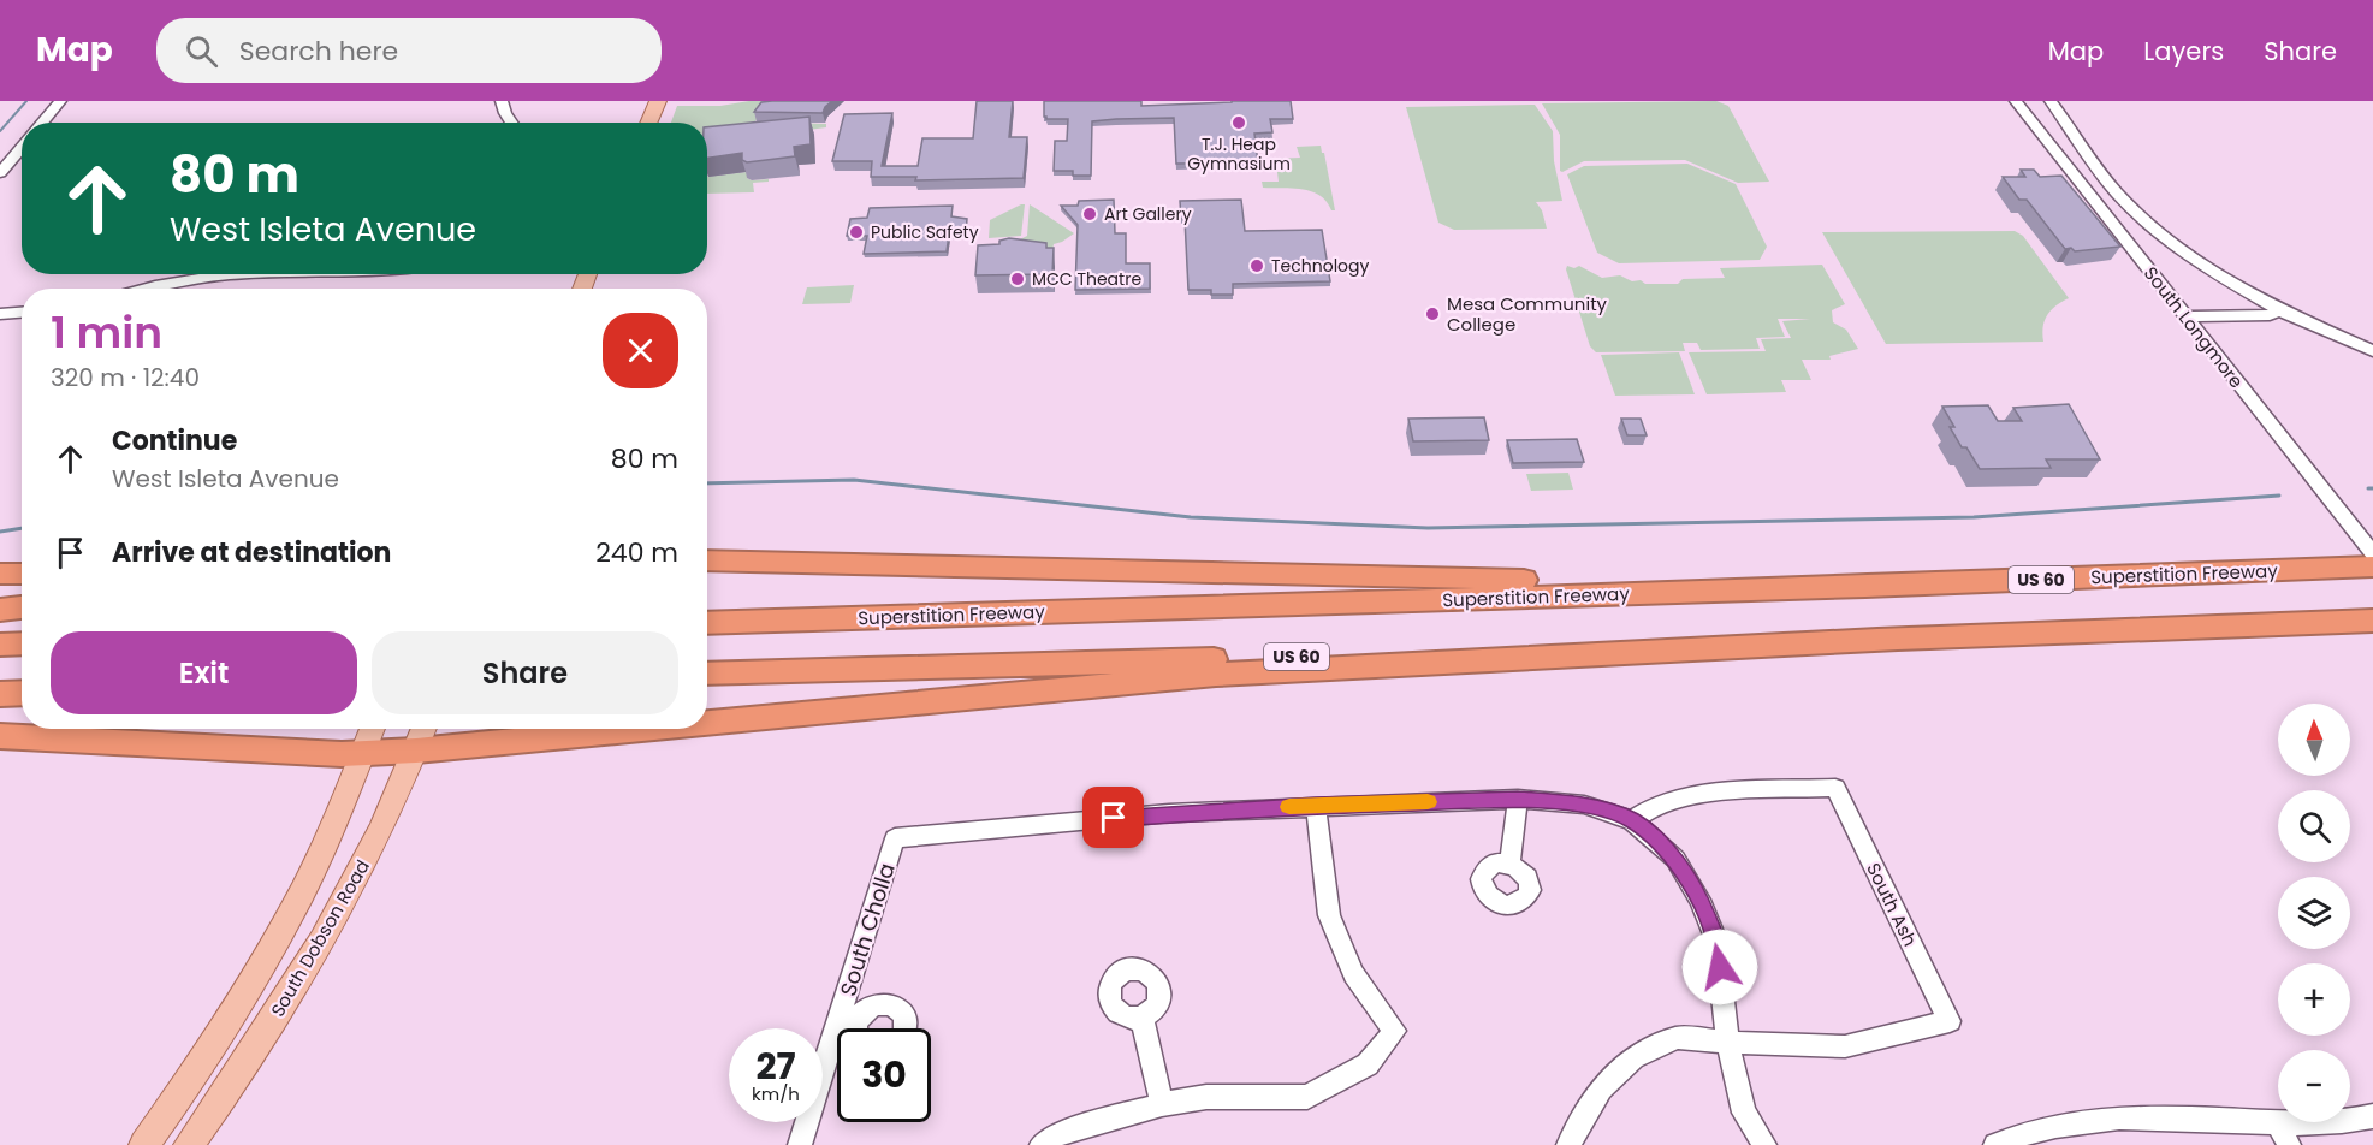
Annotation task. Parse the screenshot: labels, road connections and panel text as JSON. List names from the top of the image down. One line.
{"streets":{"highway":["Superstition Freeway","US 60"],"main road":["South Dobson Road"],"street":["South Longmore","South Ash","South Cholla"]},"places":["T.J. Heap Gymnasium","Art Gallery","Public Safety","Technology","MCC Theatre","Mesa Community College"],"north":"top","page":{"header":"Map","search":"Search here","nav":["Map","Layers","Share"],"turn":["80 m","West Isleta Avenue"],"heading":["1 min","320 m · 12:40"],"list":[{"name":"Continue","note":"West Isleta Avenue","value":"80 m"},{"name":"Arrive at destination","value":"240 m"}],"buttons":["Exit","Share"],"map_buttons":["+","−"],"speed":"27 km/h","limit":"30"}}
